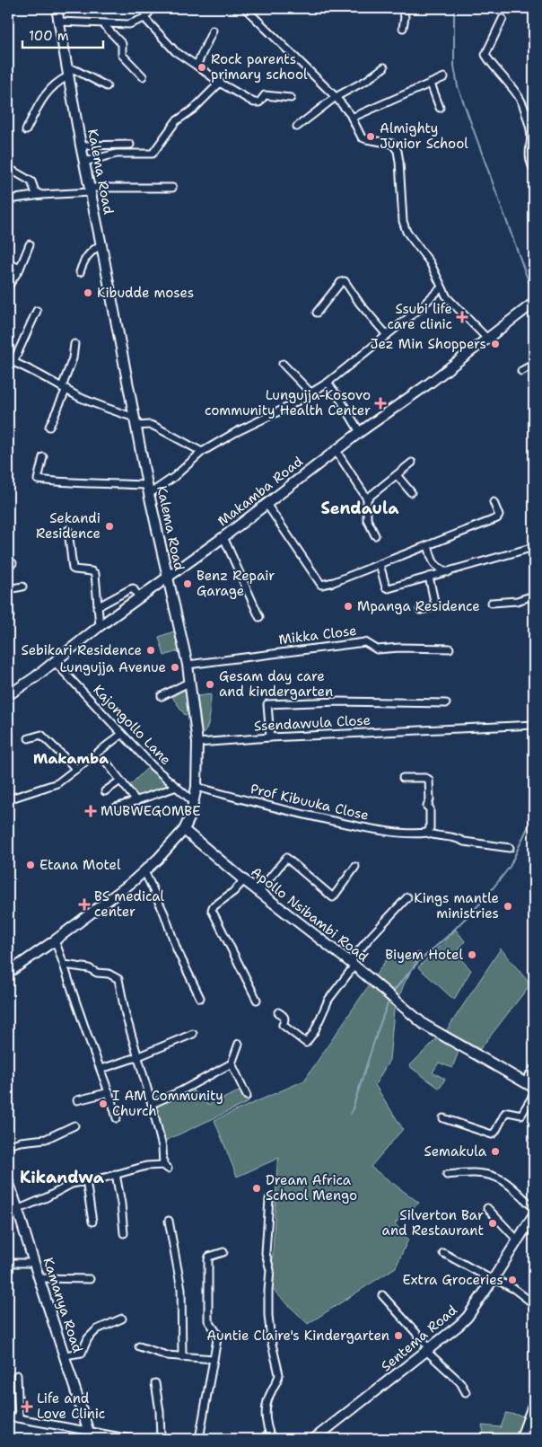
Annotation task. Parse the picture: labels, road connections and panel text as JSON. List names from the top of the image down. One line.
{"streets":{"street":["Kalema Road","Makamba Road","Mikka Close","Ssendawula Close","Kajongollo Lane","Prof Kibuuka Close","Apollo Nsibambi Road","Kamanya Road","Sentema Road"]},"crossings":[["Kalema Road","Makamba Road"],["Kalema Road","Mikka Close"],["Kalema Road","Ssendawula Close"],["Kalema Road","Kajongollo Lane"],["Kalema Road","Prof Kibuuka Close"],["Kalema Road","Apollo Nsibambi Road"],["Makamba Road","Kajongollo Lane"]],"districts":["Sendaula","Makamba","Kikandwa"],"places":{"other":["Rock parents primary school","Almighty Junior School","Kibudde moses","Jez Min Shoppers","Sekandi Residence","Benz Repair Garage","Mpanga Residence","Sebikari Residence","Lungujja Avenue","Gesam day care and kindergarten","Etana Motel","Kings mantle ministries","Biyem Hotel","I AM Community Church","Semakula","Dream Africa School Mengo","Silverton Bar and Restaurant","Extra Groceries","Auntie Claire's Kindergarten"],"health":["Ssubi life care clinic","Lungujja-Kosovo community Health Center","MUBWEGOMBE","BS medical center","Life and Love Clinic"]},"scale_bar":"100 m"}
